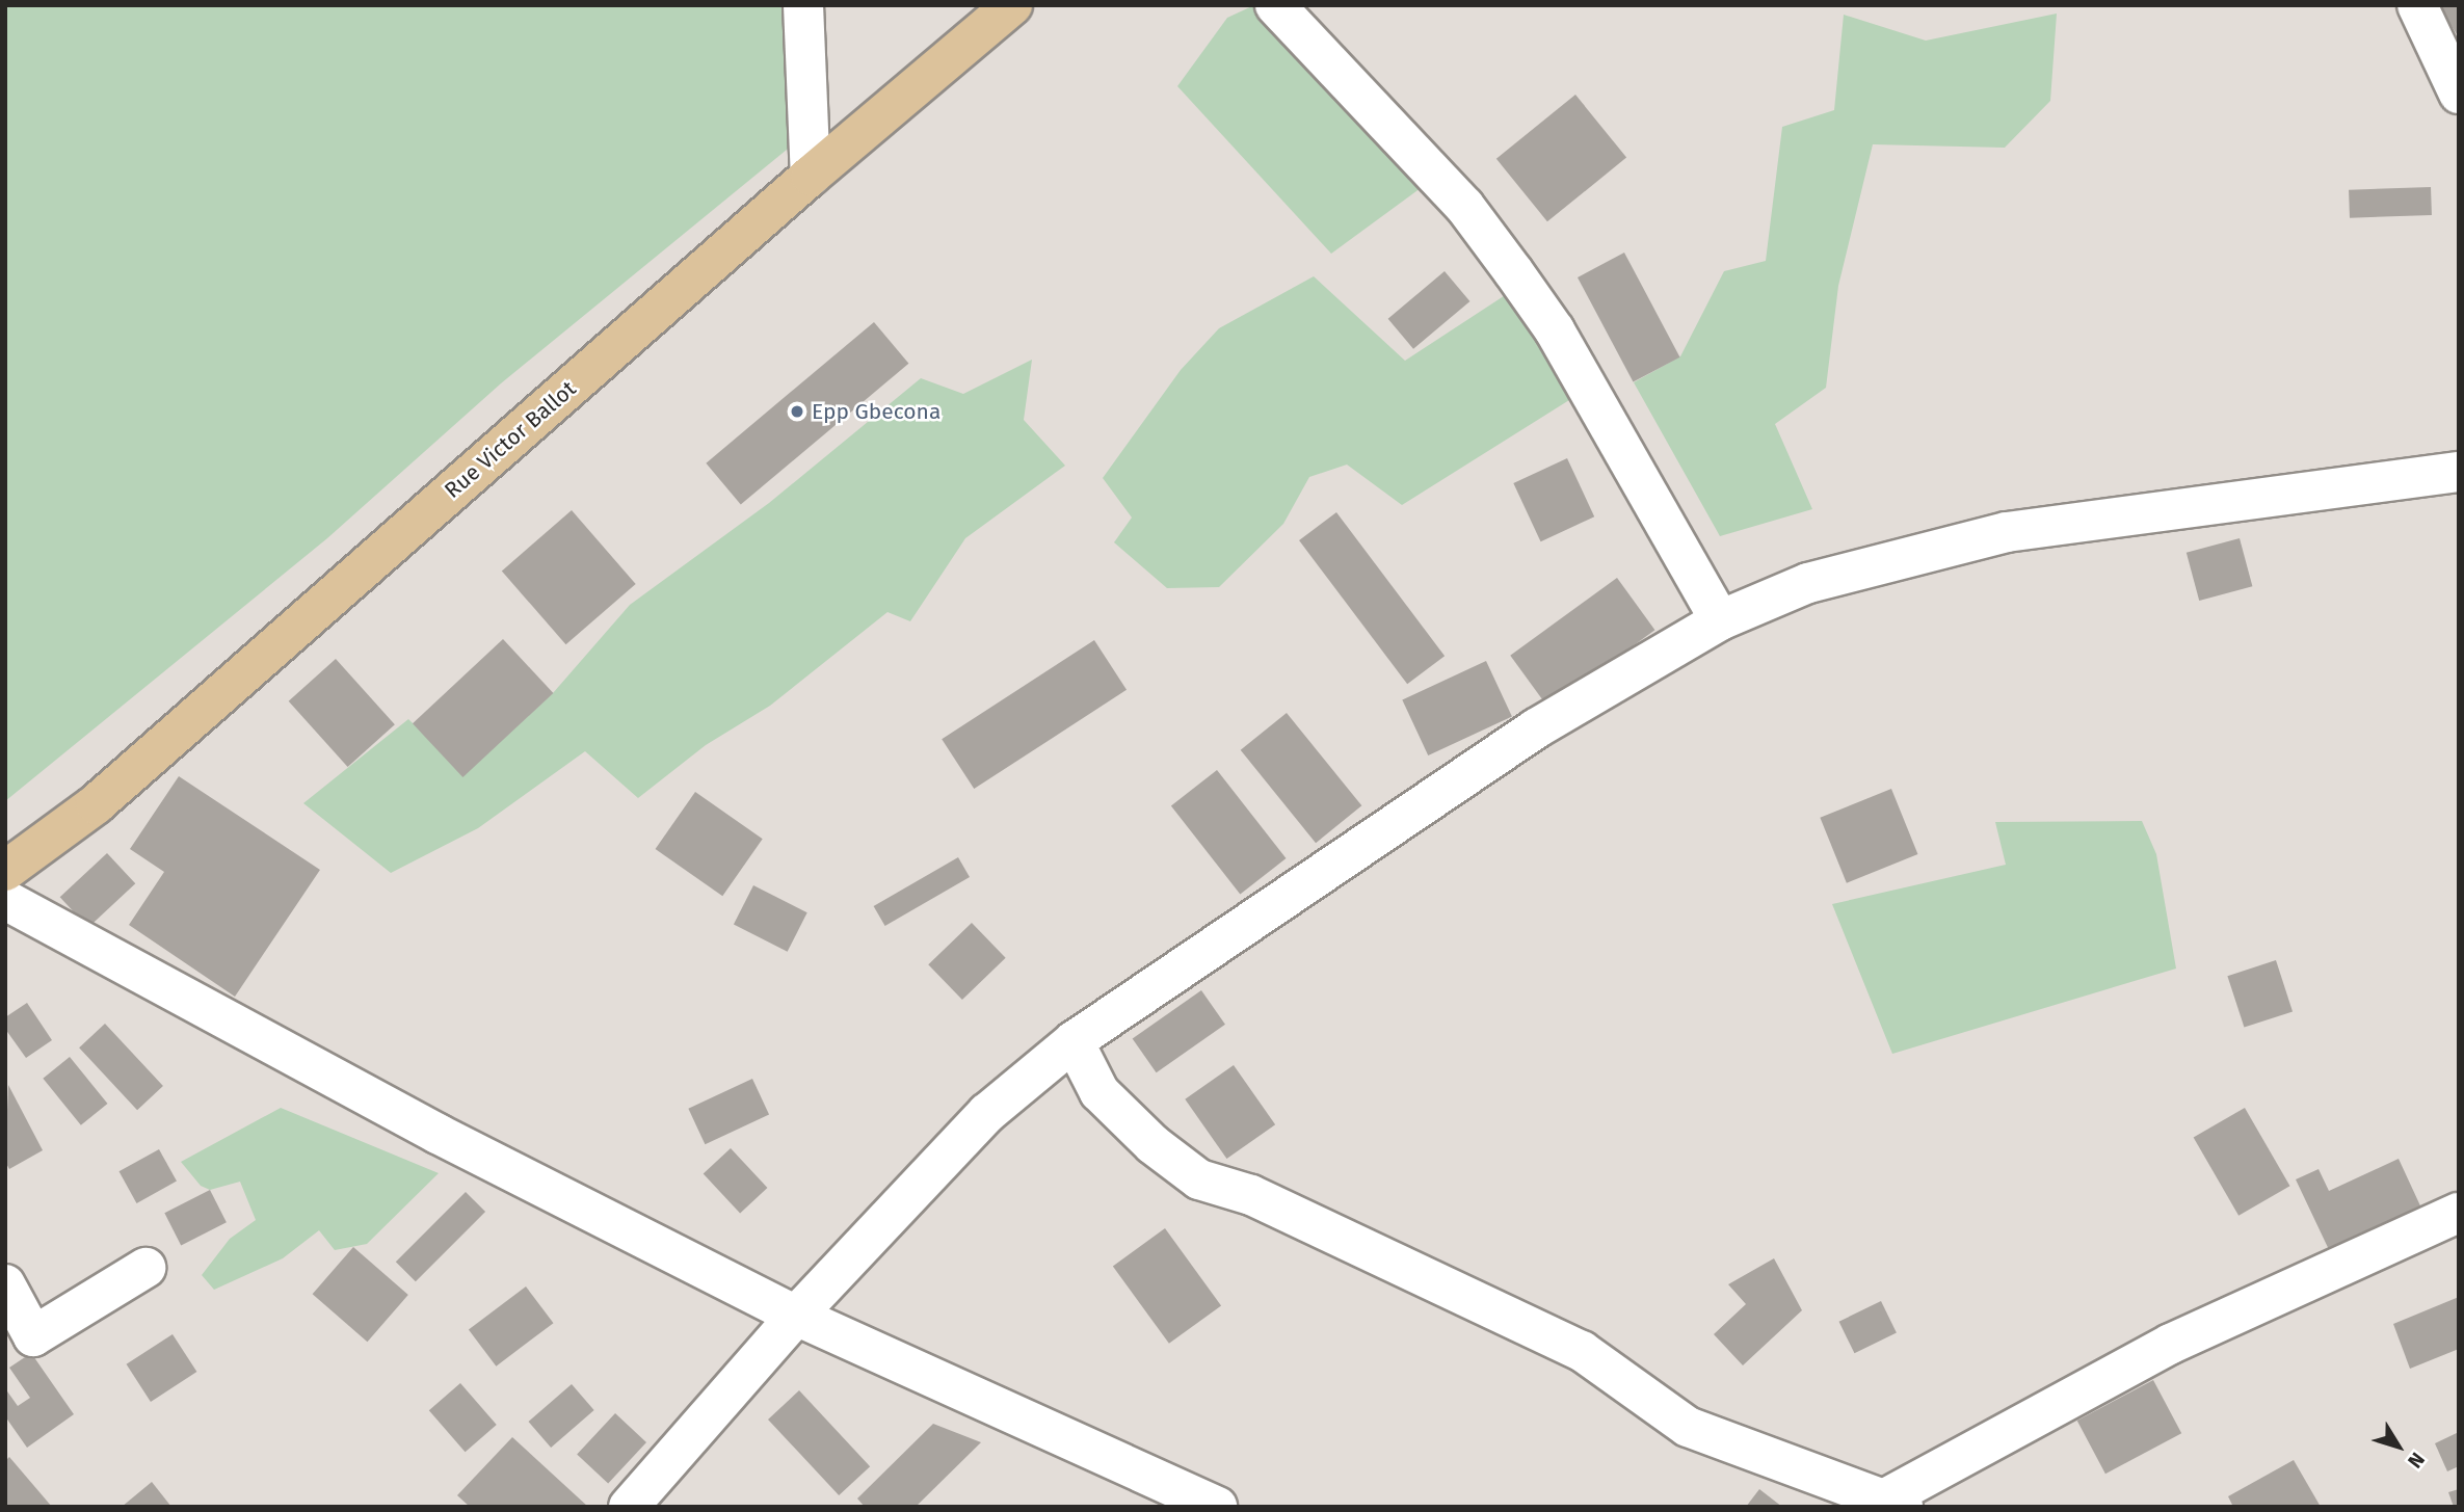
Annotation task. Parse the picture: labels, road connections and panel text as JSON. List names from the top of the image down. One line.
{"streets":{"main road":["Rue Victor Ballot"]},"places":["Epp Gbecona"],"north":"bottom right"}
